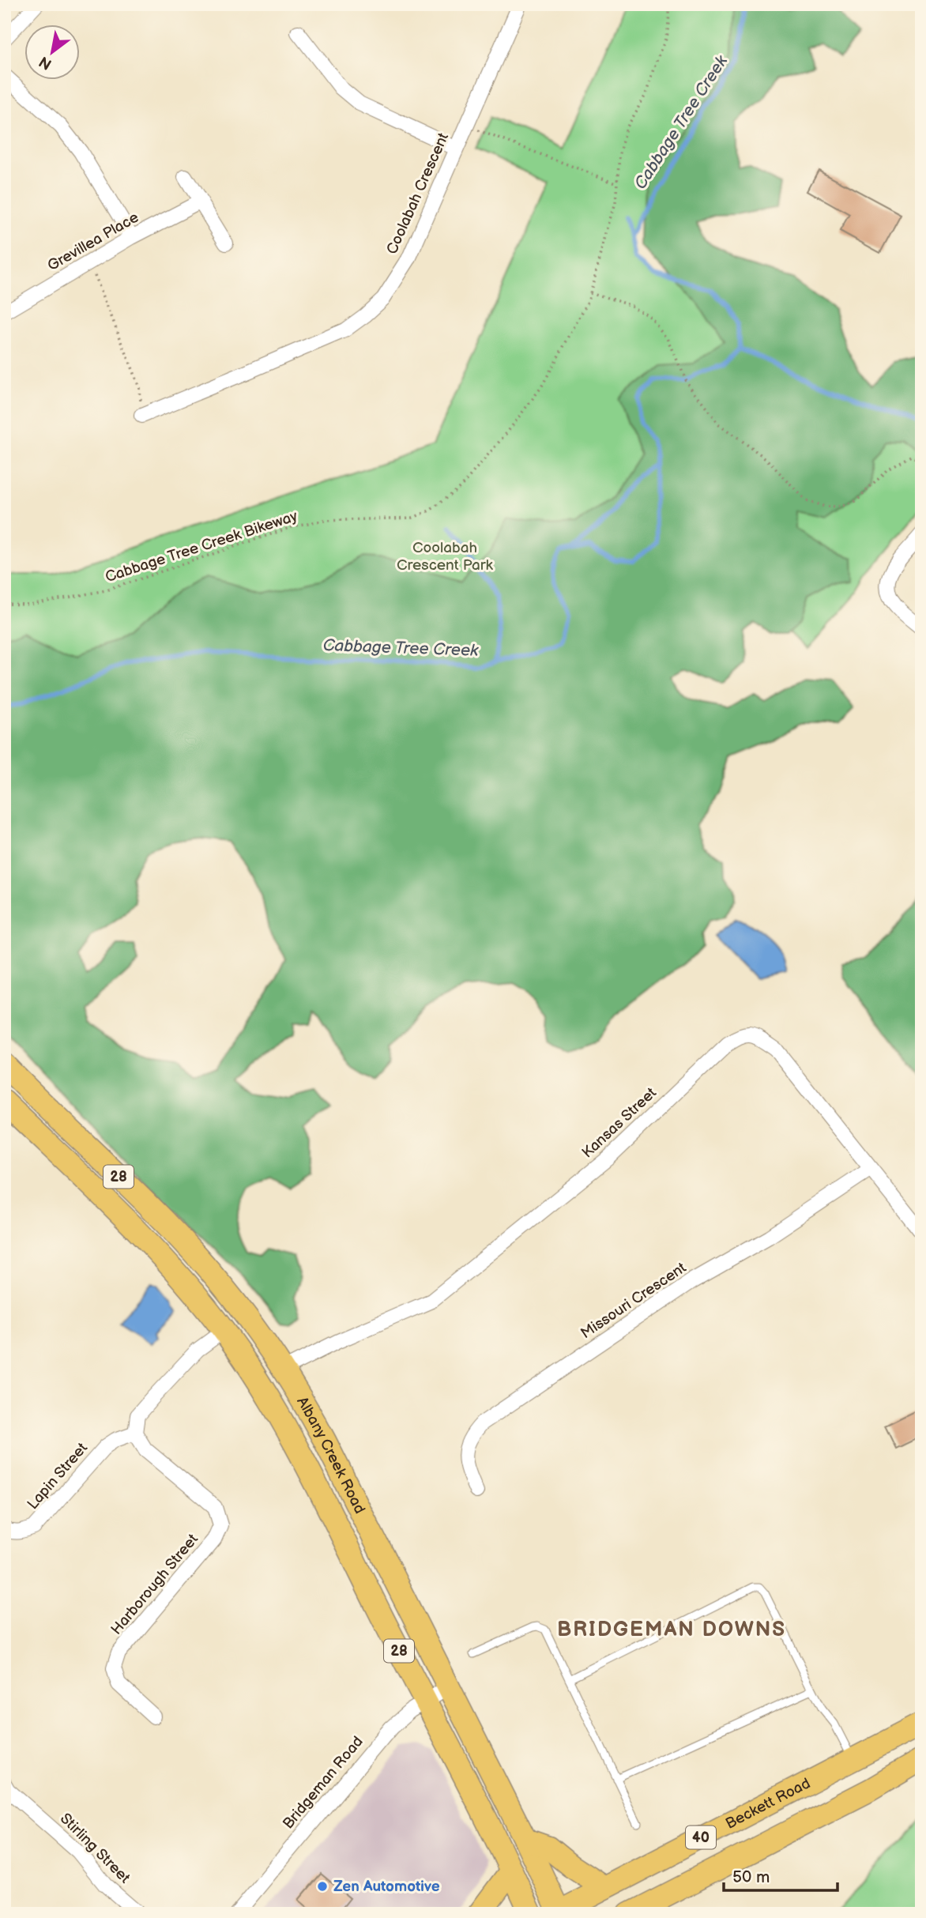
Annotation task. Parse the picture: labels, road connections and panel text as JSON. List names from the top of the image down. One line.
{"streets":{"main road":["28","Albany Creek Road","Beckett Road","40"],"street":["Coolabah Crescent","Grevillea Place","Kansas Street","Missouri Crescent","Lapin Street","Harborough Street","Bridgeman Road","Stirling Street"],"path":["Cabbage Tree Creek Bikeway"]},"crossings":[["Kansas Street","Missouri Crescent"],["Kansas Street","Albany Creek Road"],["Albany Creek Road","Bridgeman Road"],["Albany Creek Road","Beckett Road"],["Lapin Street","Harborough Street"]],"districts":["BRIDGEMAN DOWNS"],"water":["Cabbage Tree Creek"],"parks":["Coolabah Crescent Park"],"places":["Zen Automotive"],"scale_bar":"50 m","north":"bottom left"}
